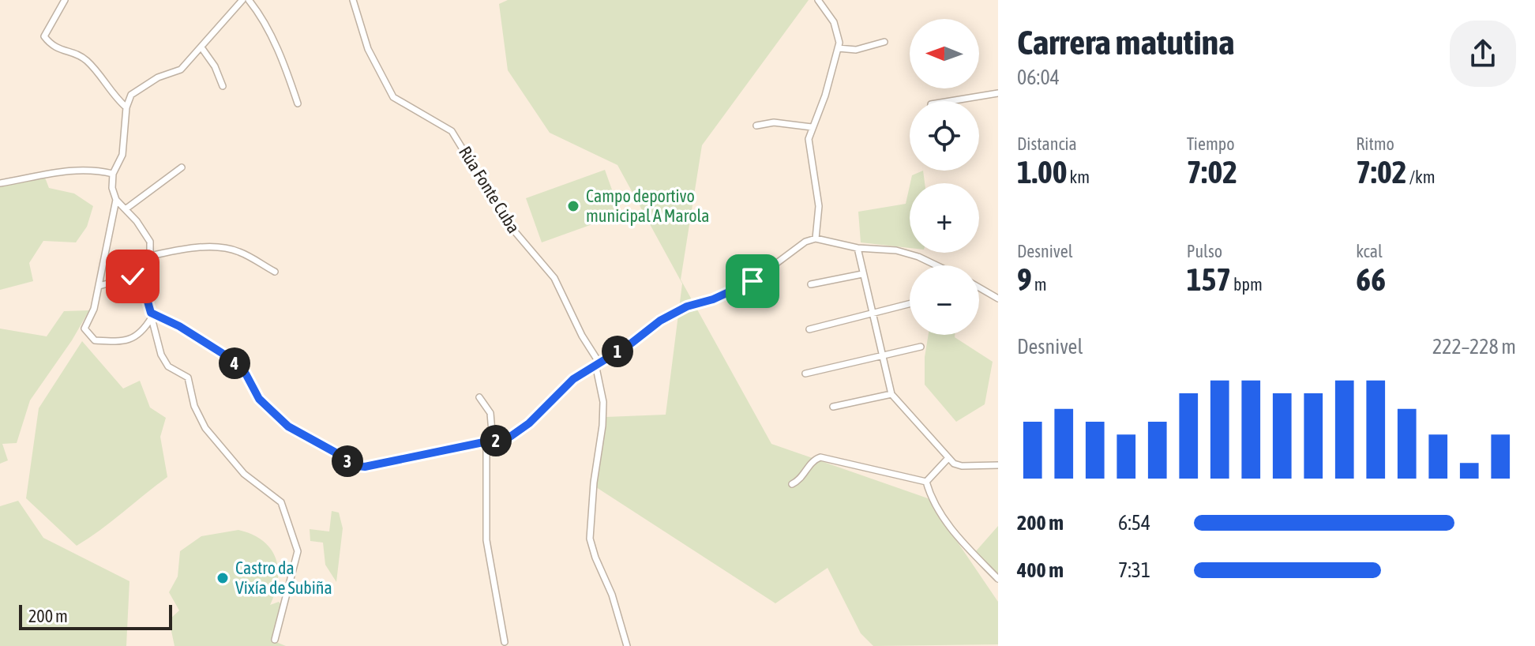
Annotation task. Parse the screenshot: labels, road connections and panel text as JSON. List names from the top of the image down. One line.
{"streets":{"street":["Rúa Fonte Cuba"]},"places":["Campo deportivo municipal A Marola","Castro da Vixía de Subiña"],"scale_bar":"200 m","north":"left","page":{"heading":["Carrera matutina","06:04"],"map_buttons":["+","−"],"stats":[["Distancia","1.00 km"],["Tiempo","7:02"],["Ritmo","7:02 /km"],["Desnivel","9 m"],["Pulso","157 bpm"],["kcal","66"]],"chart":["Desnivel","222–228 m"],"pins":["1","4","2","3"],"list":[{"name":"200 m","note":"6:54"},{"name":"400 m","note":"7:31"}],"scale":"200 m"}}
